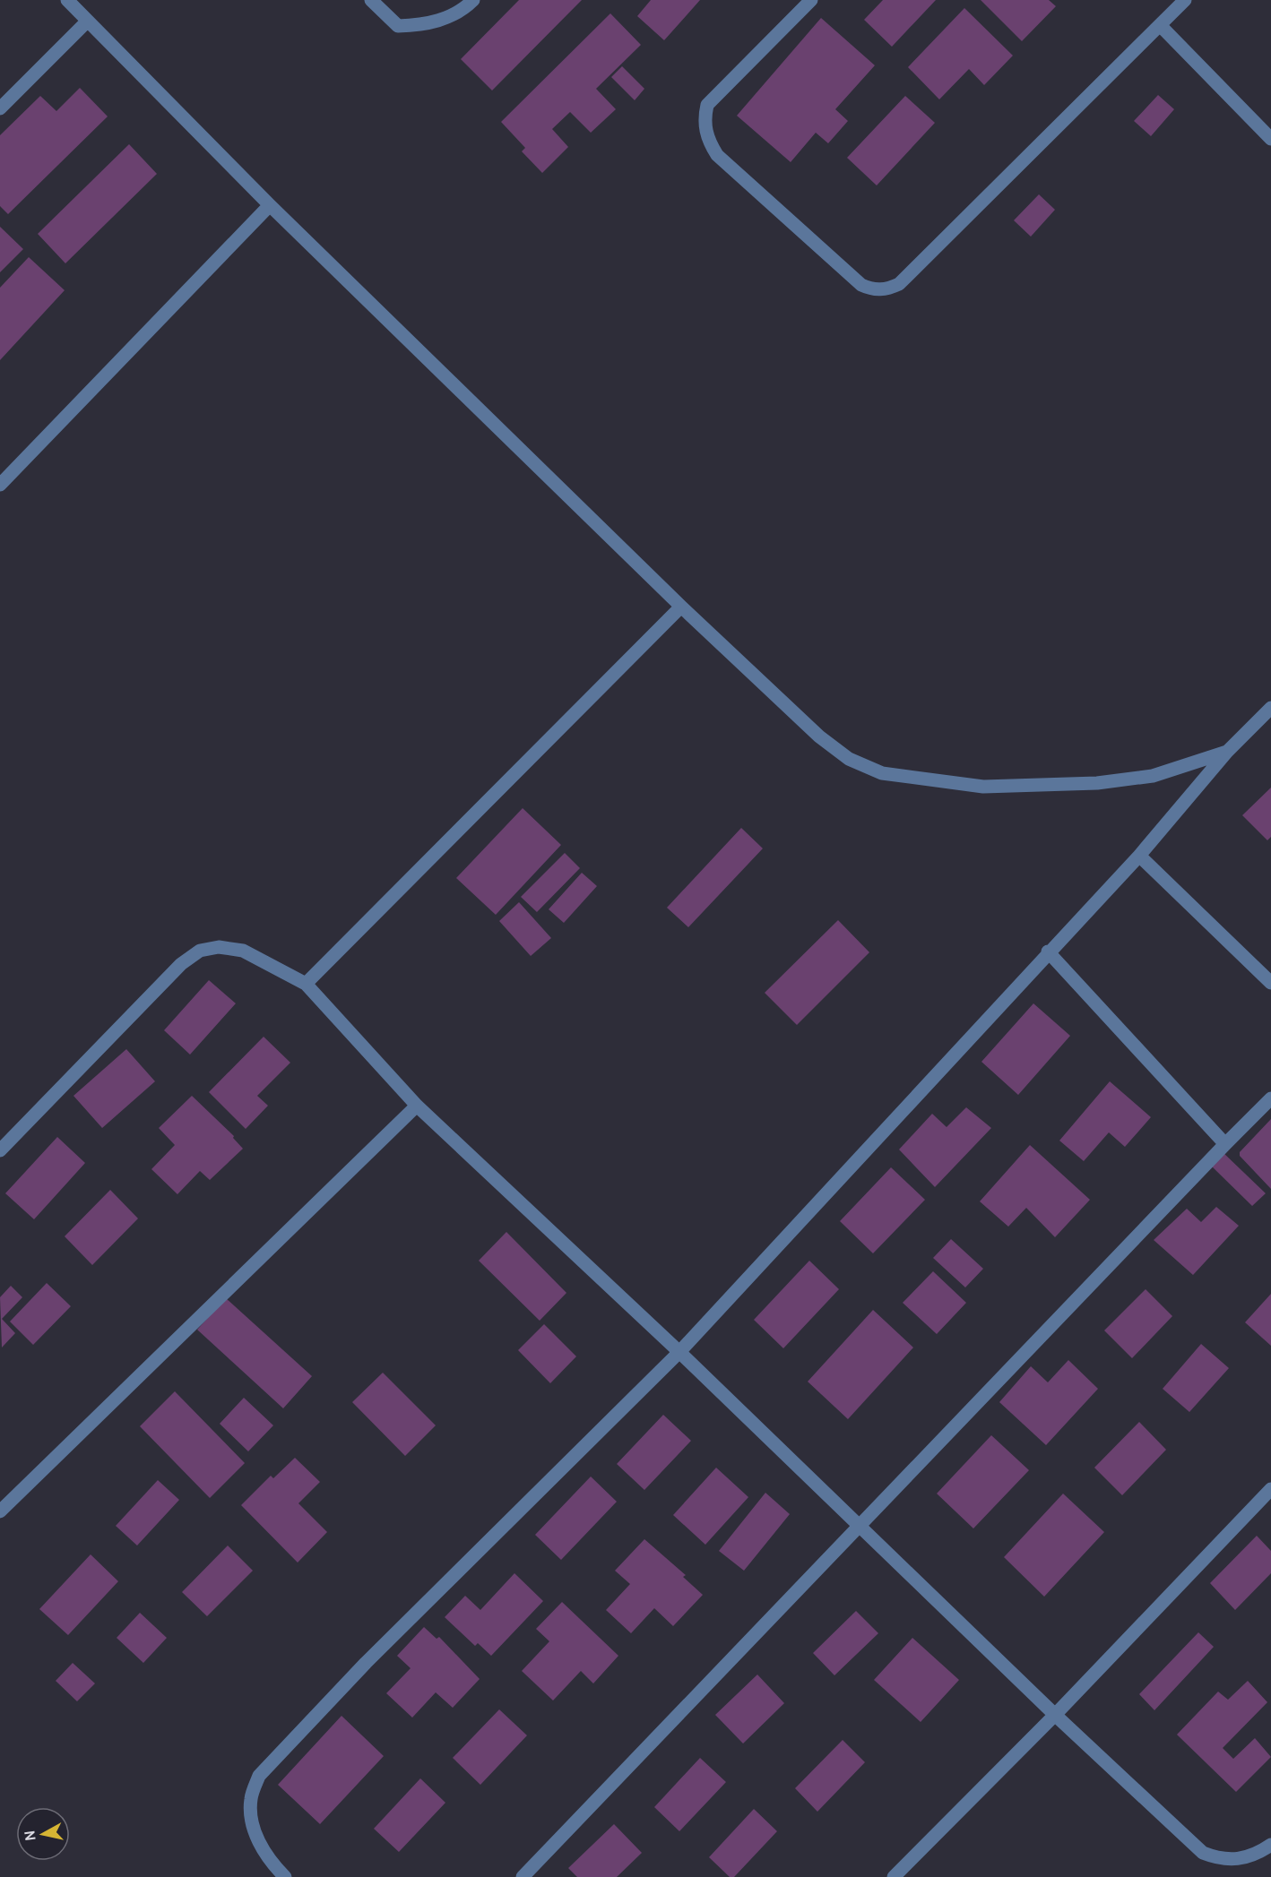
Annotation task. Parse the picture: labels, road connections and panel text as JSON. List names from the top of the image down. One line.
{"north":"left"}
